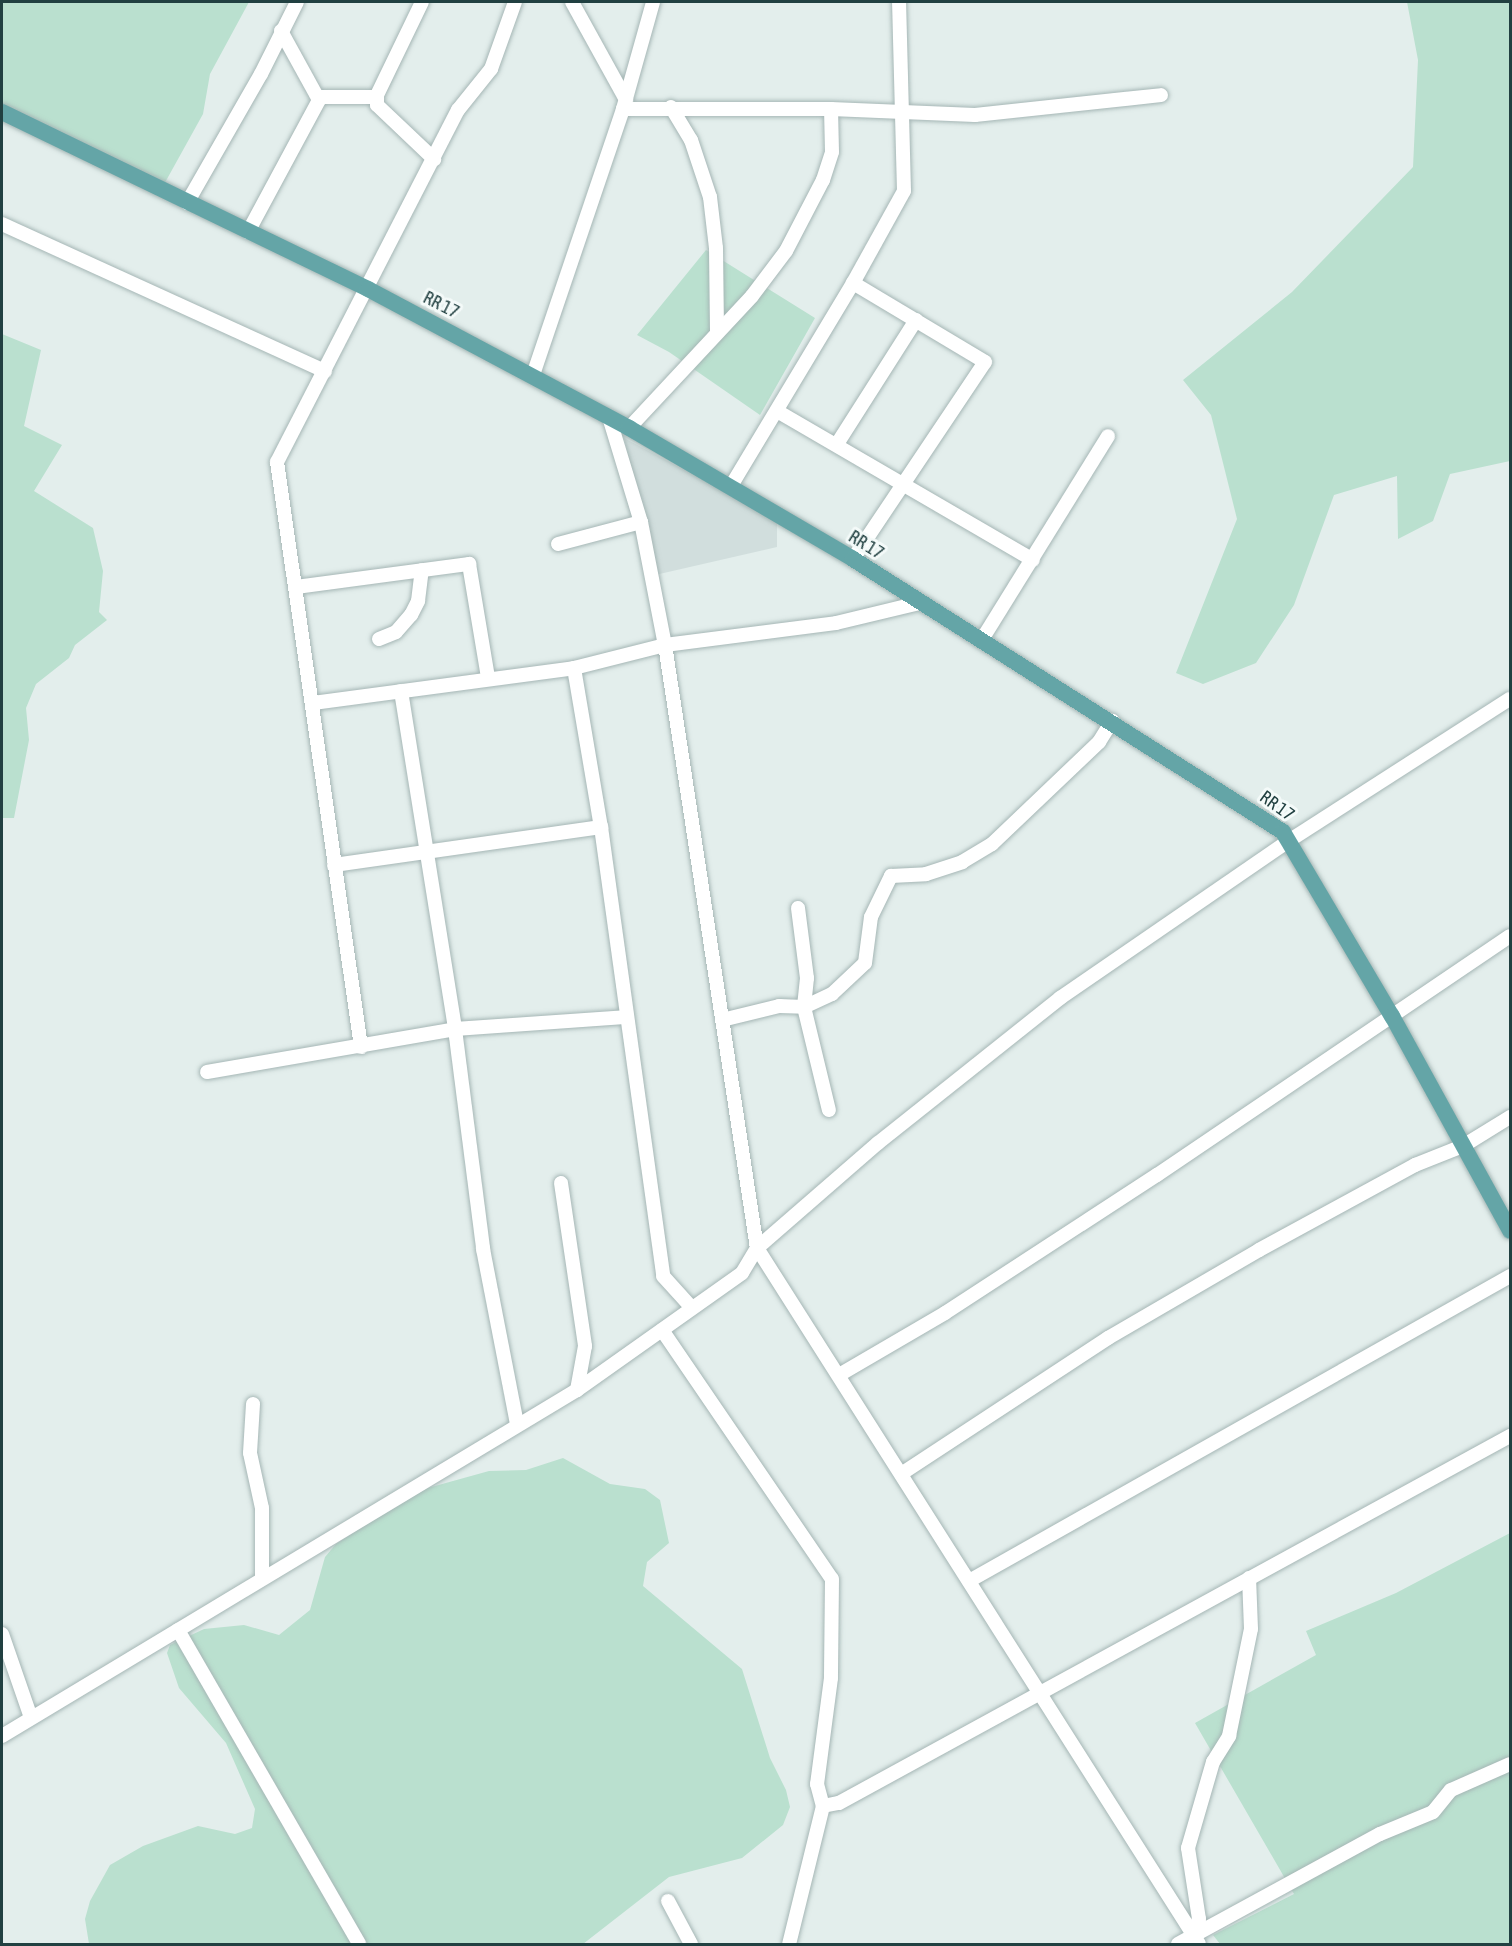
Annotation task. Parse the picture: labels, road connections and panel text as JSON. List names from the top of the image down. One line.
{"streets":{"main road":["RR 17"]}}
